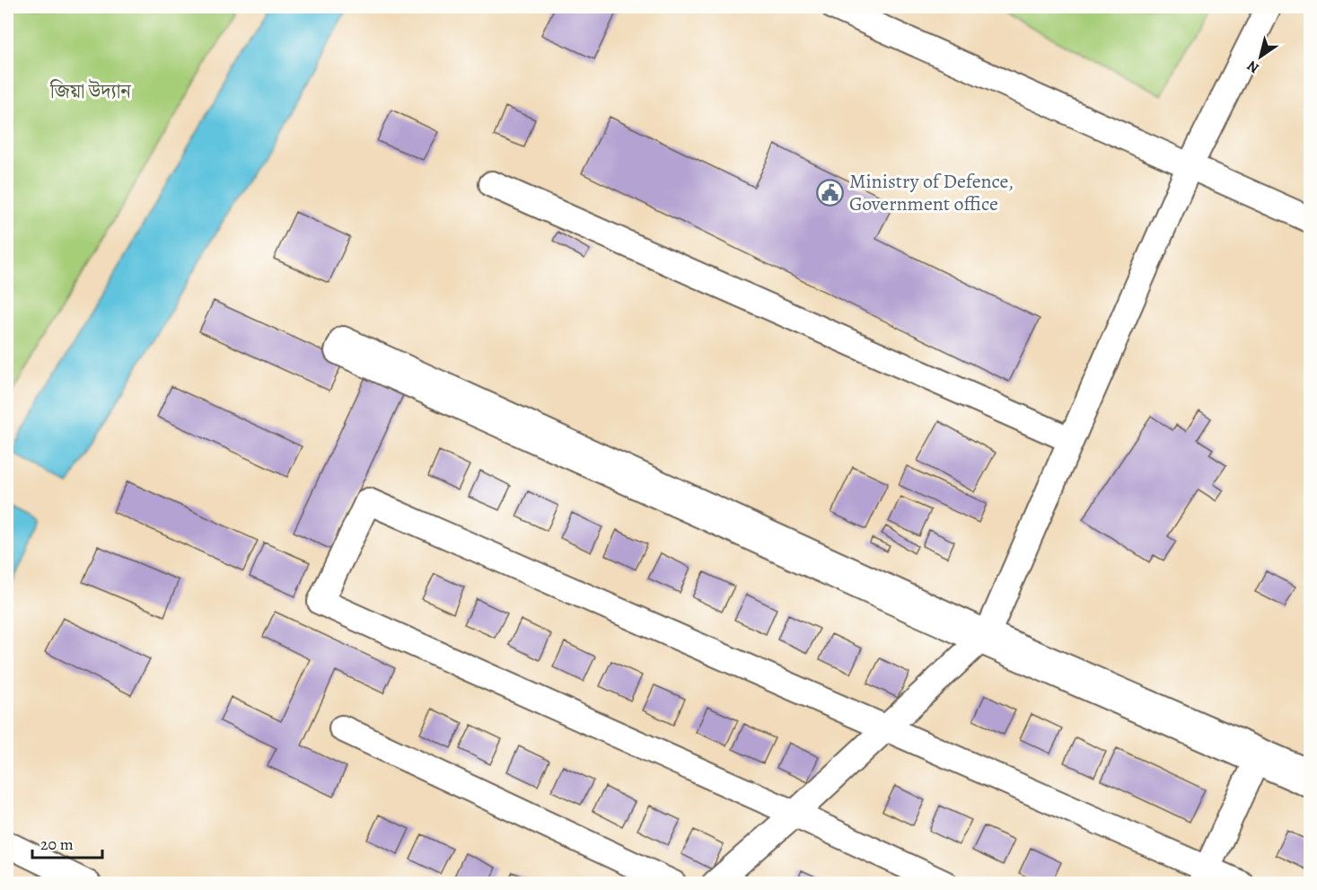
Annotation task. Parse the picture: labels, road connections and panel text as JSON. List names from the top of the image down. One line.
{"parks":["জিয়া উদ্যান"],"places":{"public building":["Ministry of Defence, Government office"]},"scale_bar":"20 m","north":"bottom left"}
